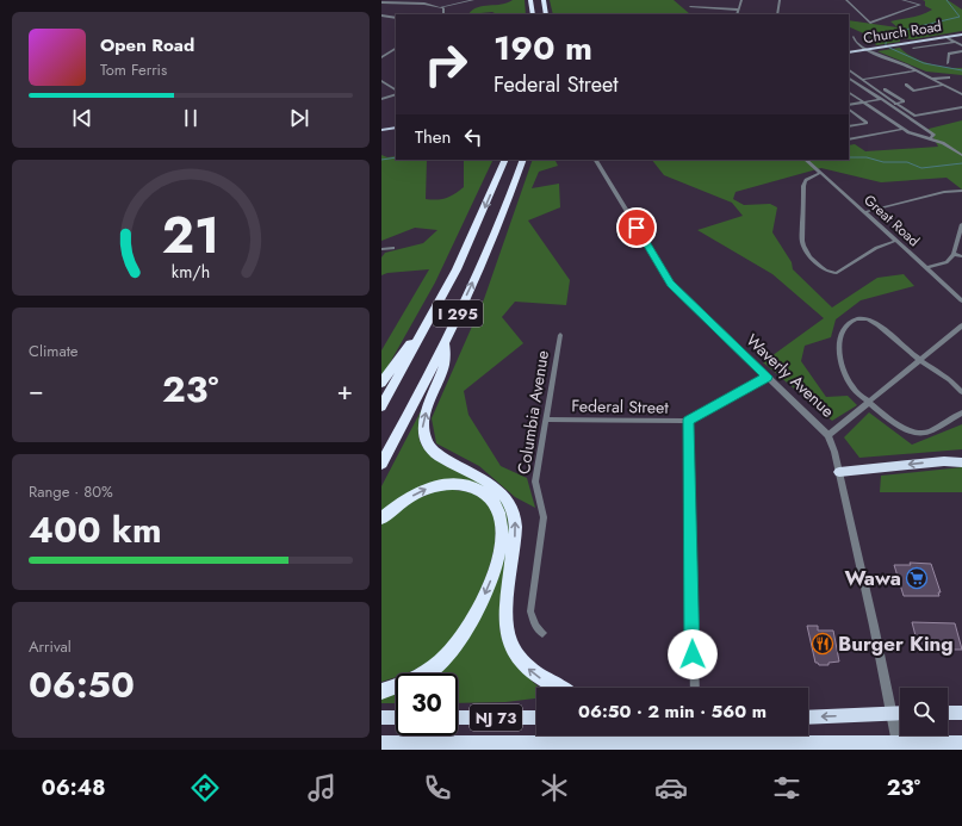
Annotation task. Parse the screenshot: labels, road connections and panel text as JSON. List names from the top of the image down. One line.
{"streets":{"highway":["I 295","NJ 73"],"main road":["Church Road"],"street":["Great Road","Waverly Avenue","Federal Street","Columbia Avenue"]},"crossings":[["Waverly Avenue","Federal Street"],["Waverly Avenue","NJ 73"],["Federal Street","Columbia Avenue"]],"places":{"supermarket":["Wawa"],"restaurant":["Burger King"]},"page":{"turn":["190 m","Federal Street"],"song":["Open Road","Tom Ferris"],"then":"Then","tile":["Climate",["Range · 80%","400 km"],["Arrival","06:50"]],"heat":["−","23°","+"],"limit":"30","trip":"06:50 · 2 min · 560 m","tabs":["06:48","23°"],"gauge":["21","km/h"]}}
